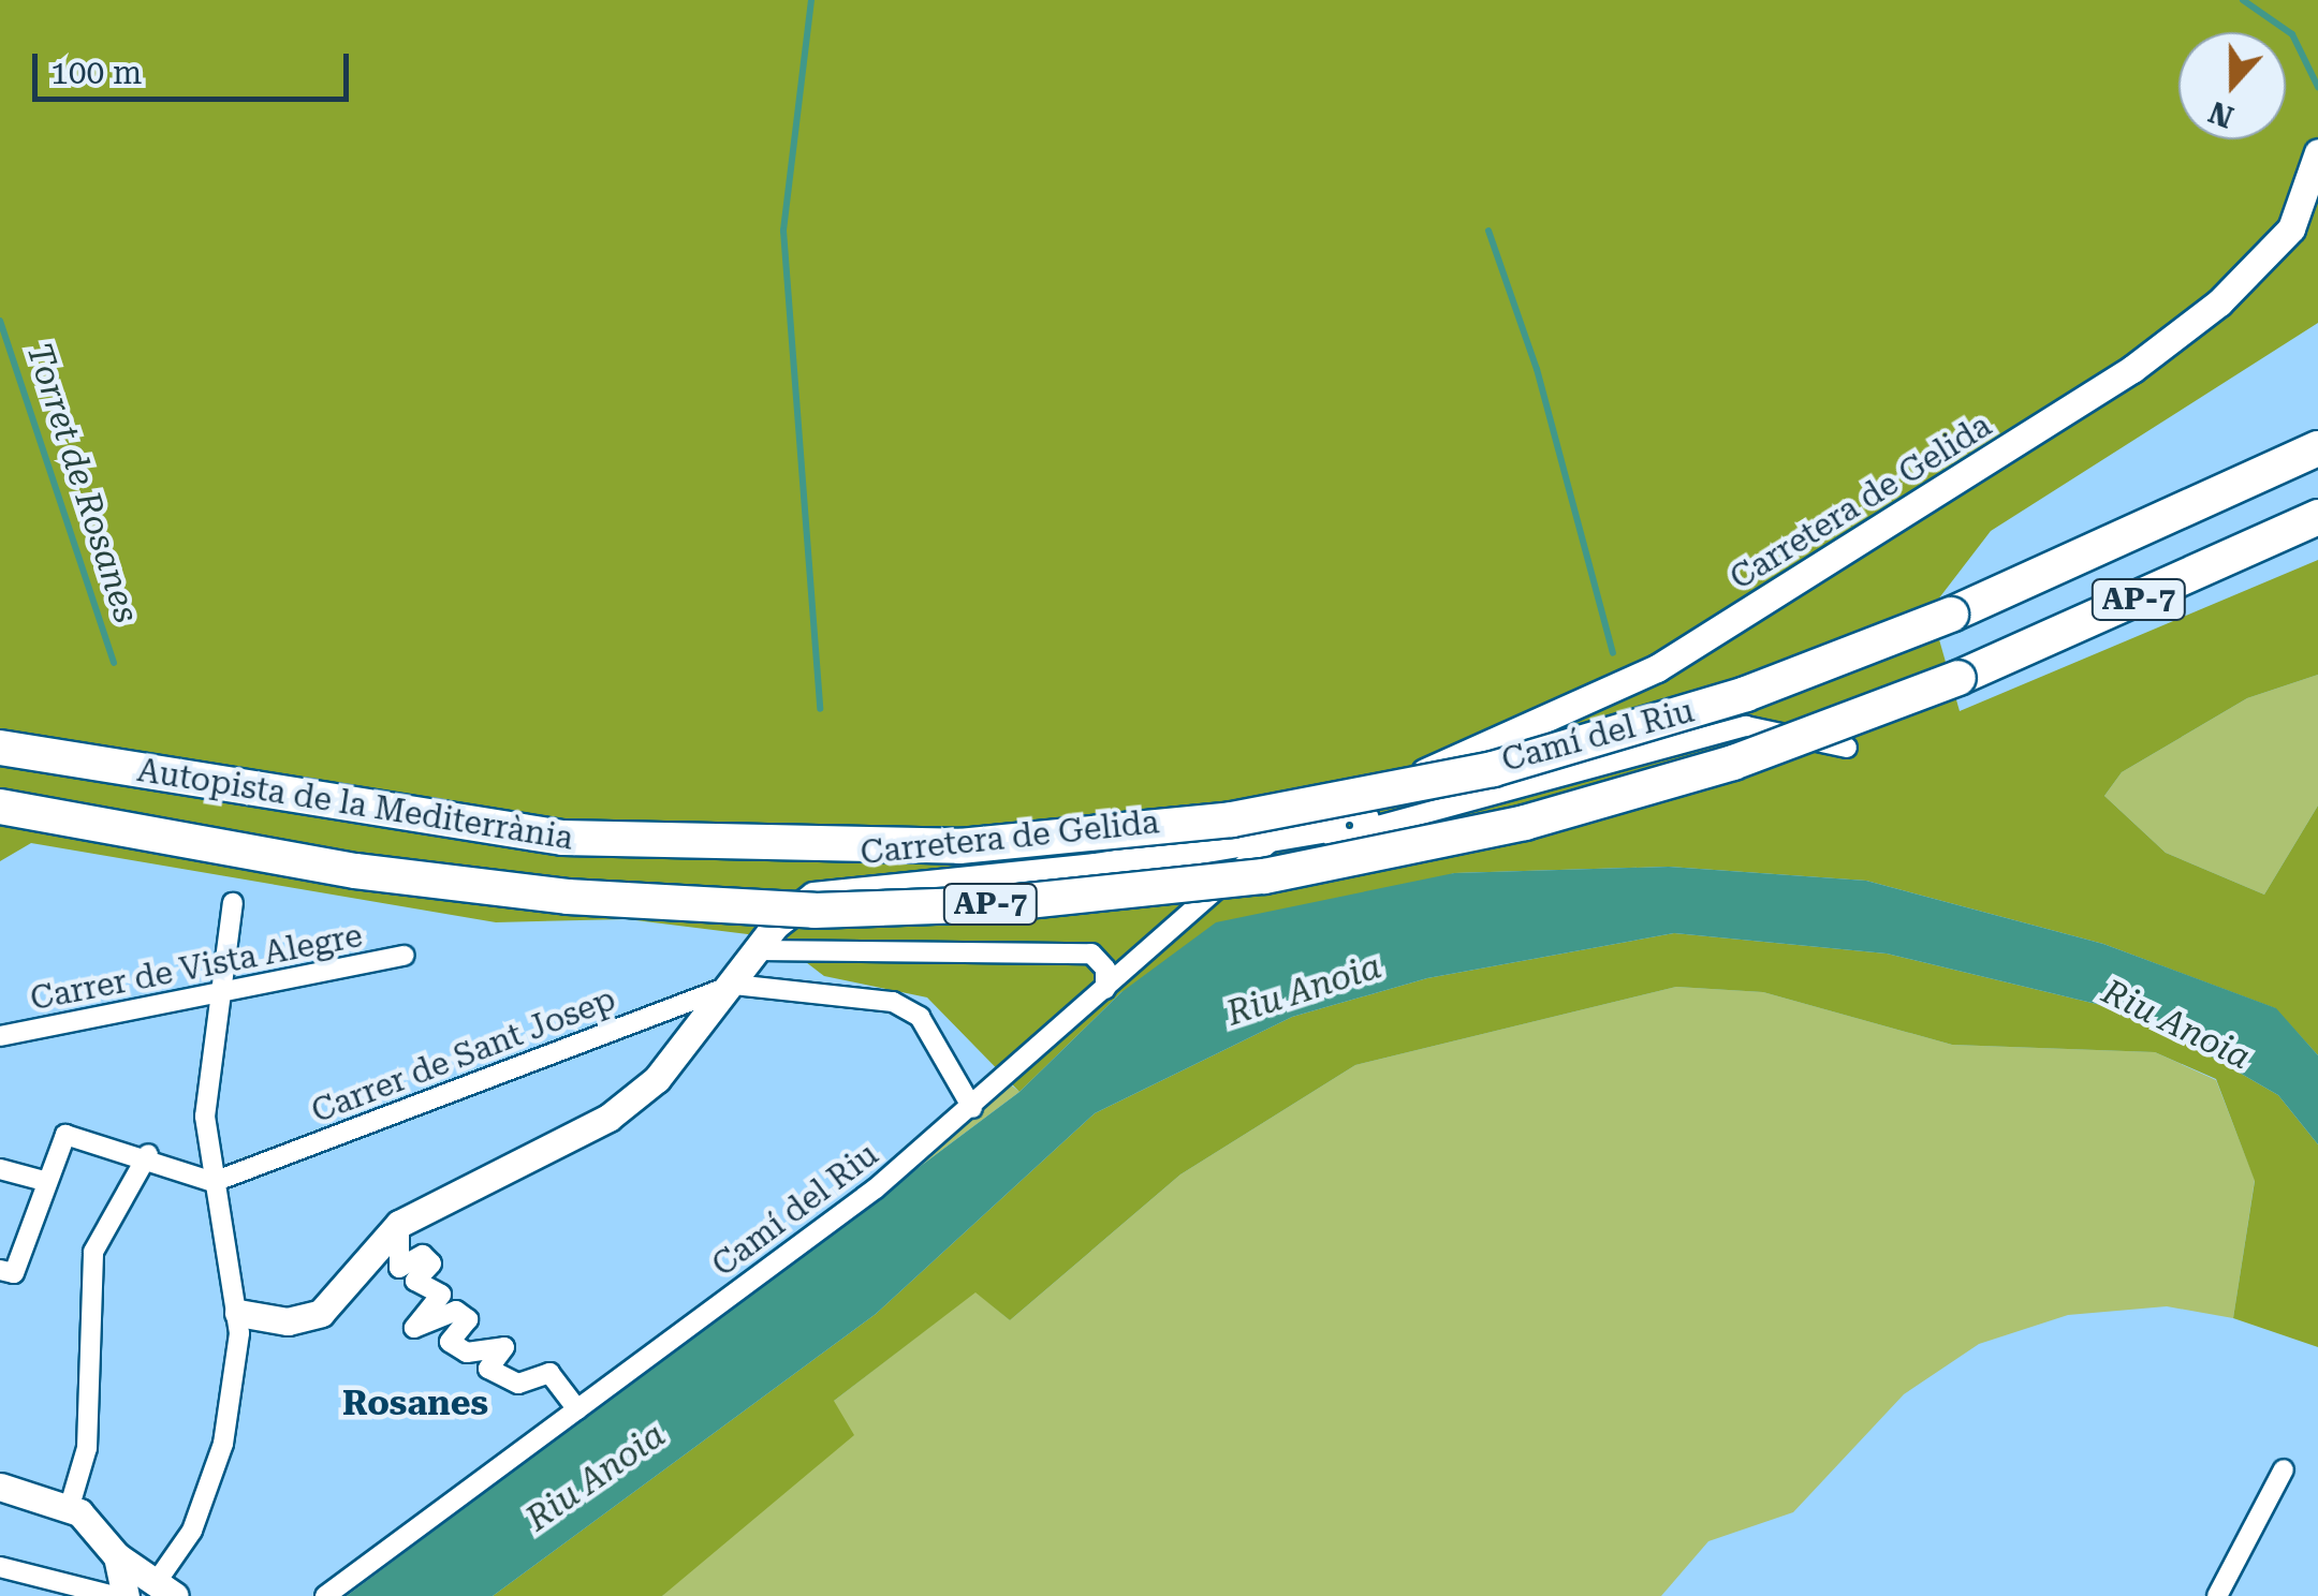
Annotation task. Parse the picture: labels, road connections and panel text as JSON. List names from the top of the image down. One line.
{"streets":{"highway":["AP-7","Autopista de la Mediterrània"],"street":["Carretera de Gelida","Camí del Riu","Carrer de Vista Alegre","Carrer de Sant Josep"]},"crossings":[["Carretera de Gelida","Camí del Riu"],["Carretera de Gelida","Carrer de Sant Josep"]],"districts":["Rosanes"],"water":["Torret de Rosanes","Riu Anoia"],"scale_bar":"100 m","north":"bottom"}
